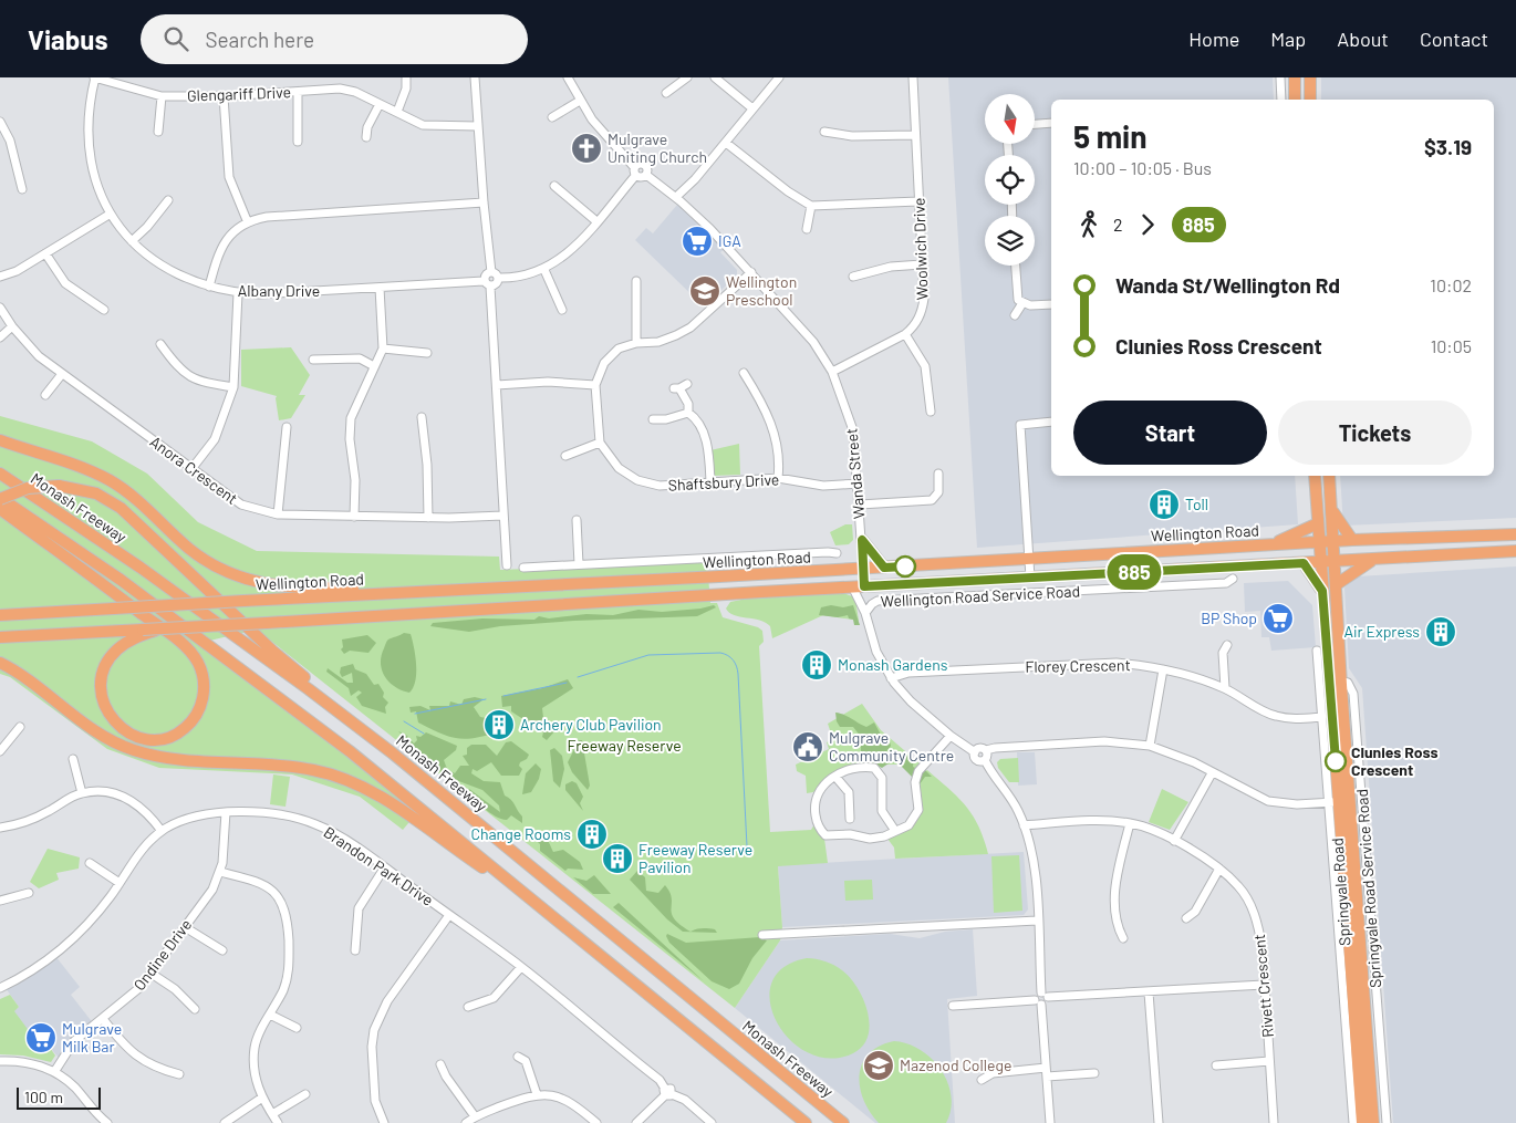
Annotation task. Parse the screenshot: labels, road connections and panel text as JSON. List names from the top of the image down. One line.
{"streets":{"highway":["Monash Freeway","Wellington Road","Springvale Road"],"street":["Glengariff Drive","Woolwich Drive","Albany Drive","Anora Crescent","Wanda Street","Shaftsbury Drive","Wellington Road Service Road","Florey Crescent","Brandon Park Drive","Springvale Road Service Road","Ondine Drive","Rivett Crescent"]},"crossings":[["Glengariff Drive","Albany Drive"],["Woolwich Drive","Wanda Street"],["Wanda Street","Shaftsbury Drive"],["Wanda Street","Wellington Road"],["Wellington Road","Springvale Road"],["Brandon Park Drive","Ondine Drive"],["Springvale Road Service Road","Springvale Road"]],"parks":["Freeway Reserve"],"places":{"church":["Mulgrave Uniting Church"],"supermarket":["IGA","BP Shop","Mulgrave Milk Bar"],"school or university":["Wellington Preschool","Mazenod College"],"building":["Toll","Air Express","Monash Gardens","Archery Club Pavilion","Change Rooms","Freeway Reserve Pavilion"],"public building":["Mulgrave Community Centre"],"other":["Clunies Ross Crescent"]},"lines":["bus line 885"],"scale_bar":"100 m","north":"bottom","page":{"header":"Viabus","search":"Search here","nav":["Home","Map","About","Contact"],"on_map":"885","heading":["5 min","10:00 – 10:05 · Bus","$3.19"],"legs":["2","885"],"list":[{"name":"Wanda St/Wellington Rd","value":"10:02"},{"name":"Clunies Ross Crescent","value":"10:05"}],"buttons":["Start","Tickets"],"scale":"100 m"}}
